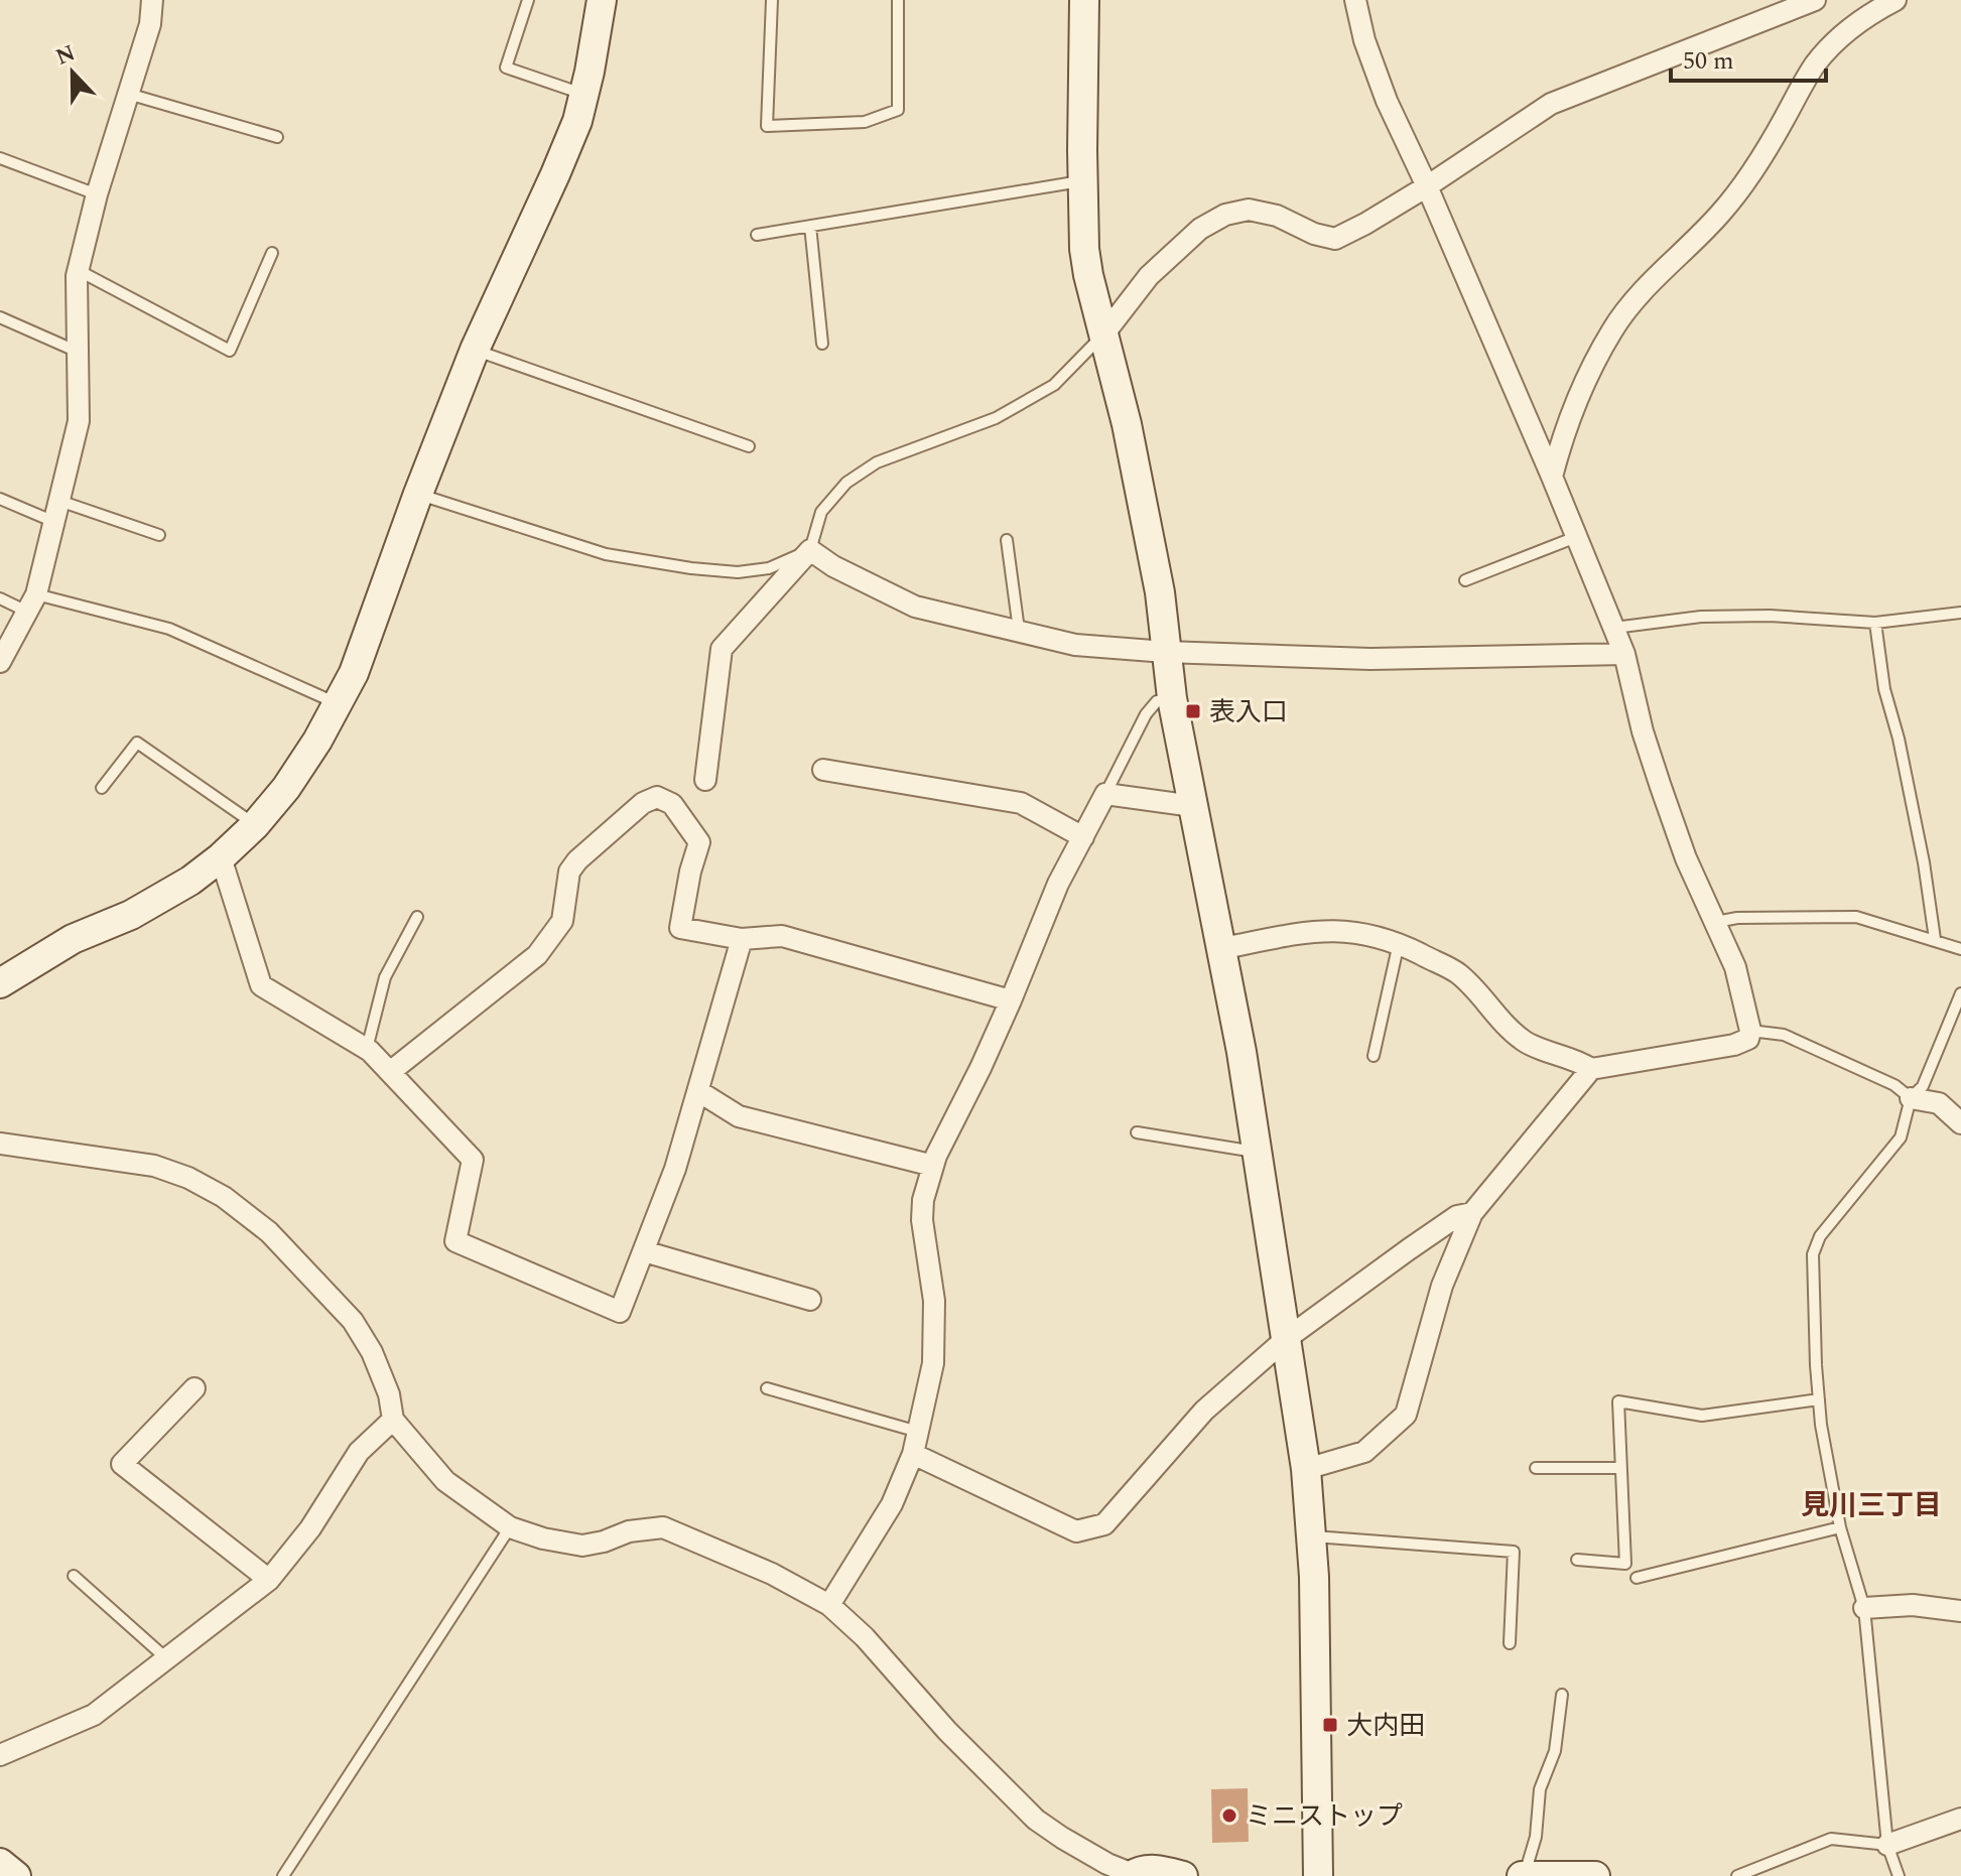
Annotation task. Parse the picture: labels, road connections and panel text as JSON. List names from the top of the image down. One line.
{"districts":["見川三丁目"],"places":{"transit":["表入口","大内田"],"other":["ミニストップ"]},"scale_bar":"50 m","north":"top"}
